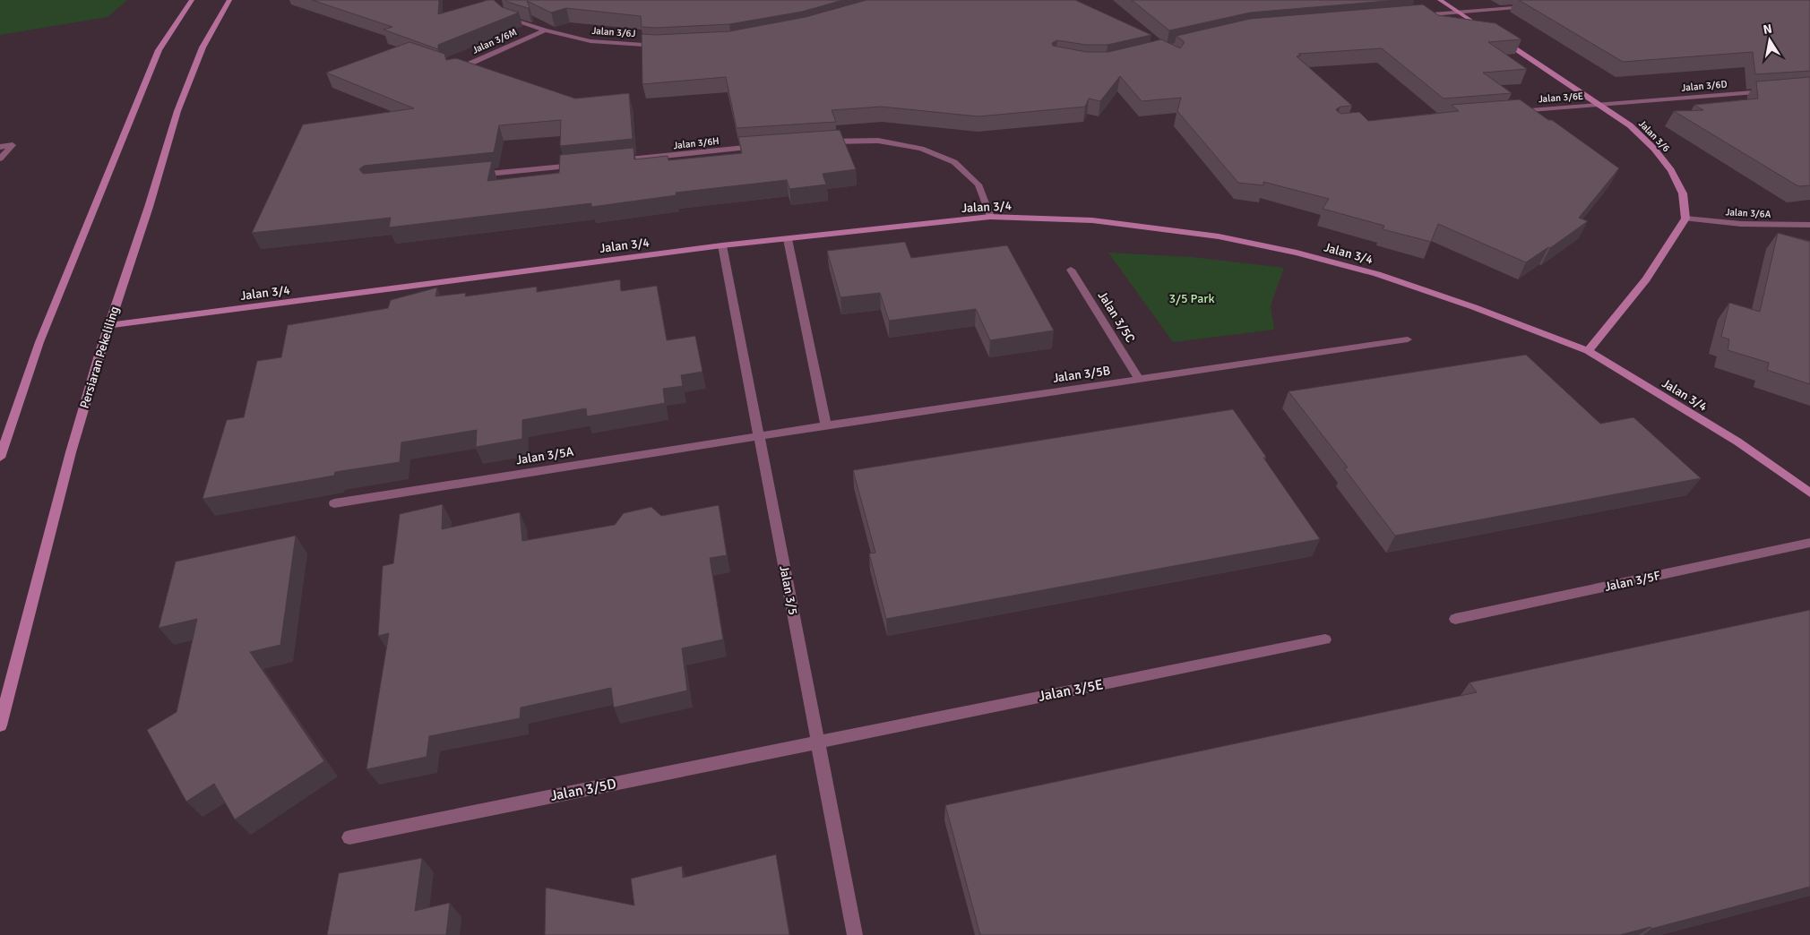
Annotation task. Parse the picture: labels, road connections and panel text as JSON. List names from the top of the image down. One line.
{"streets":{"street":["Jalan 3/6J","Jalan 3/6M","Jalan 3/6D","Jalan 3/6E","Jalan 3/6","Jalan 3/6H","Jalan 3/4","Jalan 3/6A","Jalan 3/5C","Persiaran Pekeliling","Jalan 3/5B","Jalan 3/5A","Jalan 3/5F","Jalan 3/5","Jalan 3/5E","Jalan 3/5D"]},"crossings":[["Jalan 3/6J","Jalan 3/6M"],["Jalan 3/6D","Jalan 3/6E"],["Jalan 3/6D","Jalan 3/6"],["Jalan 3/6E","Jalan 3/6"],["Jalan 3/6","Jalan 3/6A"],["Jalan 3/4","Persiaran Pekeliling"],["Jalan 3/4","Jalan 3/5"],["Jalan 3/5C","Jalan 3/5B"],["Jalan 3/5B","Jalan 3/5A"],["Jalan 3/5B","Jalan 3/5"],["Jalan 3/5A","Jalan 3/5"],["Jalan 3/5","Jalan 3/5E"],["Jalan 3/5","Jalan 3/5D"],["Jalan 3/5E","Jalan 3/5D"]],"parks":["3/5 Park"],"north":"top"}
